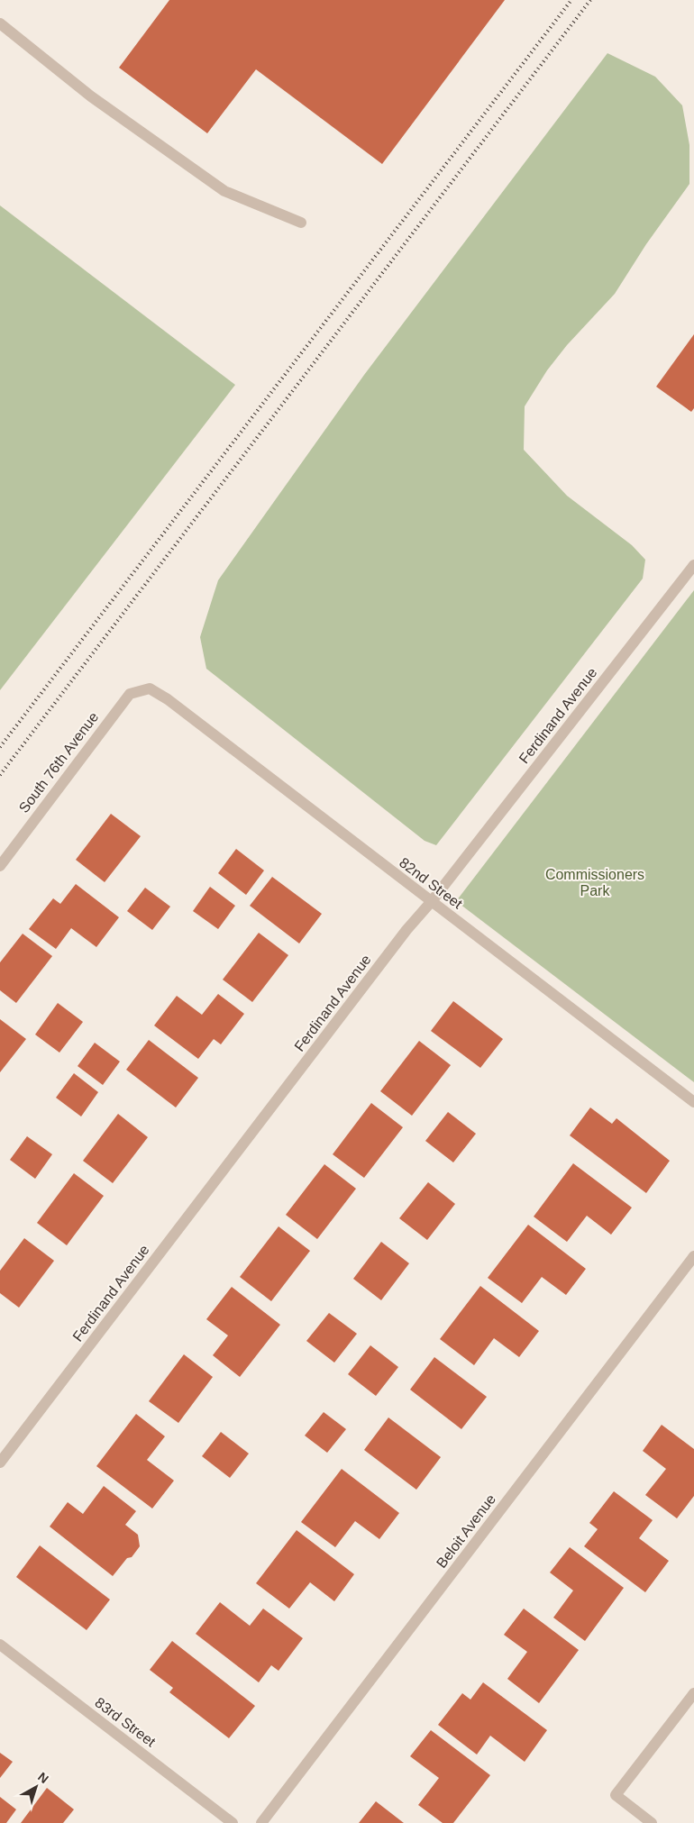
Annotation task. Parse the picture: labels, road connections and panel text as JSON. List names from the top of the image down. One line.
{"streets":{"street":["Ferdinand Avenue","South 76th Avenue","82nd Street","Beloit Avenue","83rd Street"]},"crossings":[["Ferdinand Avenue","82nd Street"],["South 76th Avenue","82nd Street"]],"parks":["Commissioners Park"],"north":"top right"}
